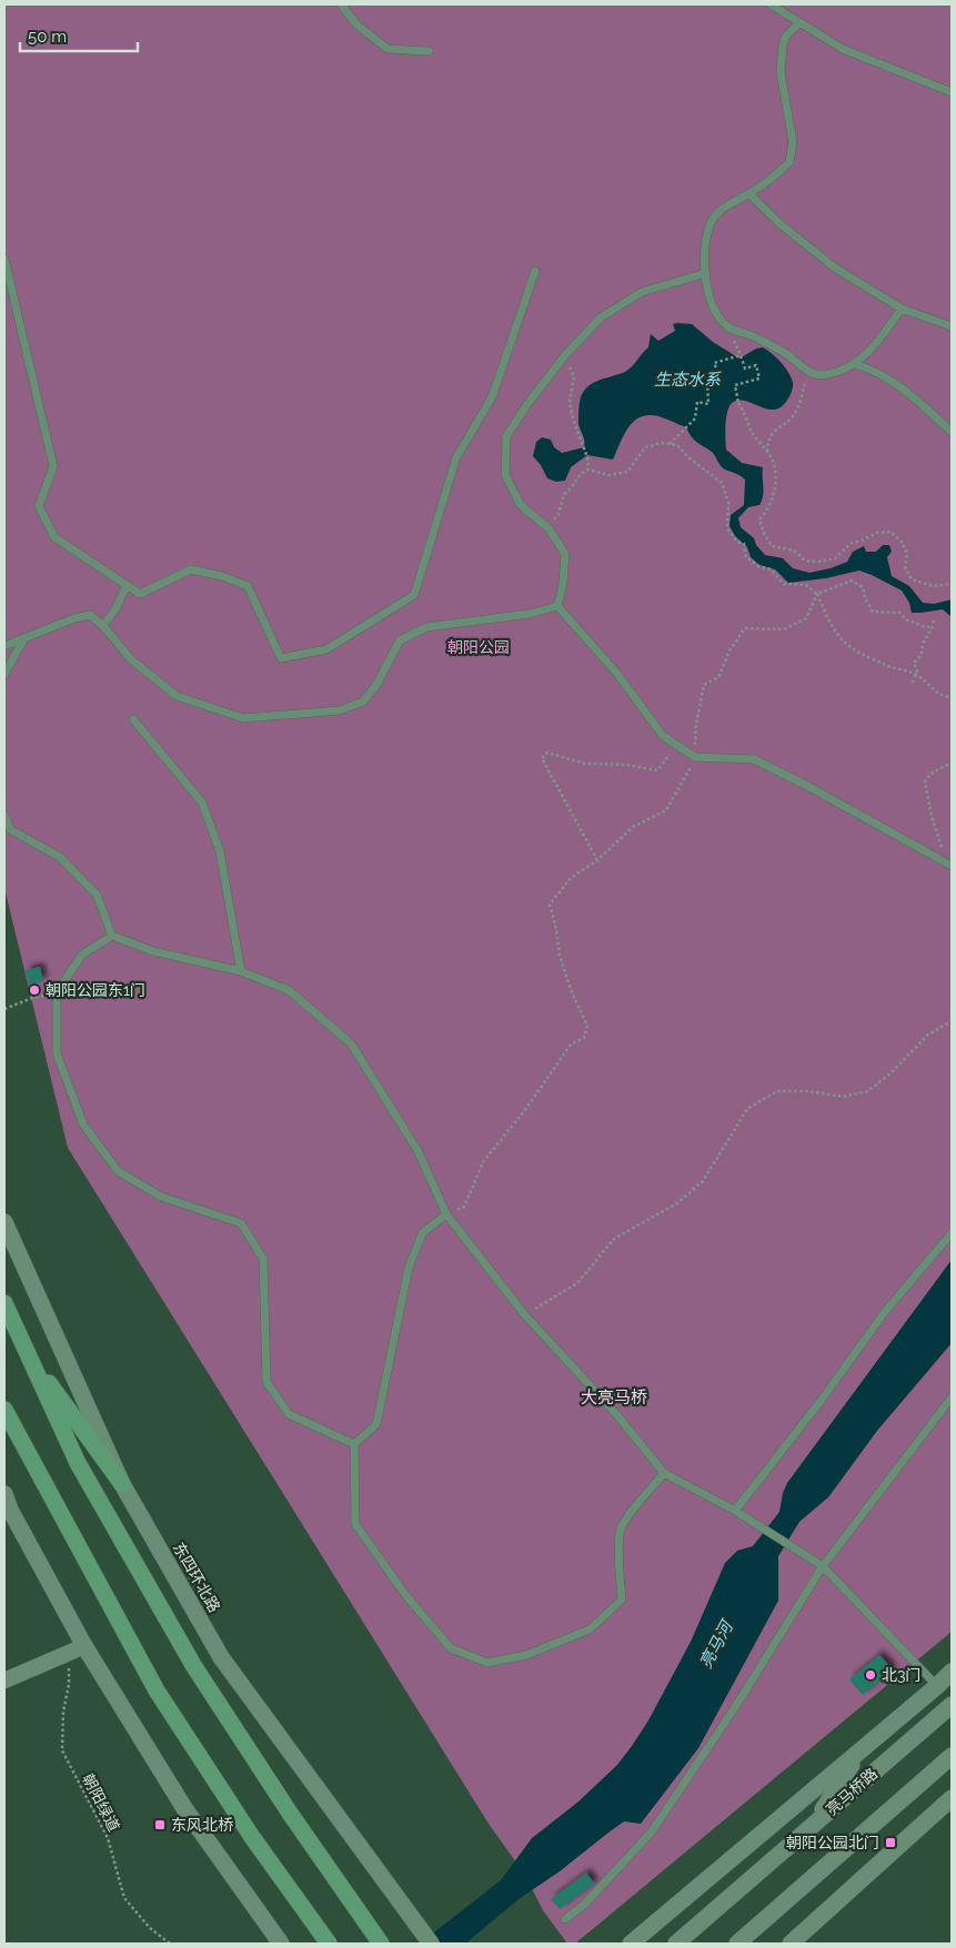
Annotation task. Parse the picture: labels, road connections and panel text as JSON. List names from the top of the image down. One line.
{"streets":{"street":["东四环北路","亮马桥路"],"path":["朝阳绿道"]},"districts":["大亮马桥"],"water":["生态水系","亮马河"],"parks":["朝阳公园"],"places":{"other":["朝阳公园东1门","北3门"],"transit":["东风北桥","朝阳公园北门"]},"scale_bar":"50 m"}
